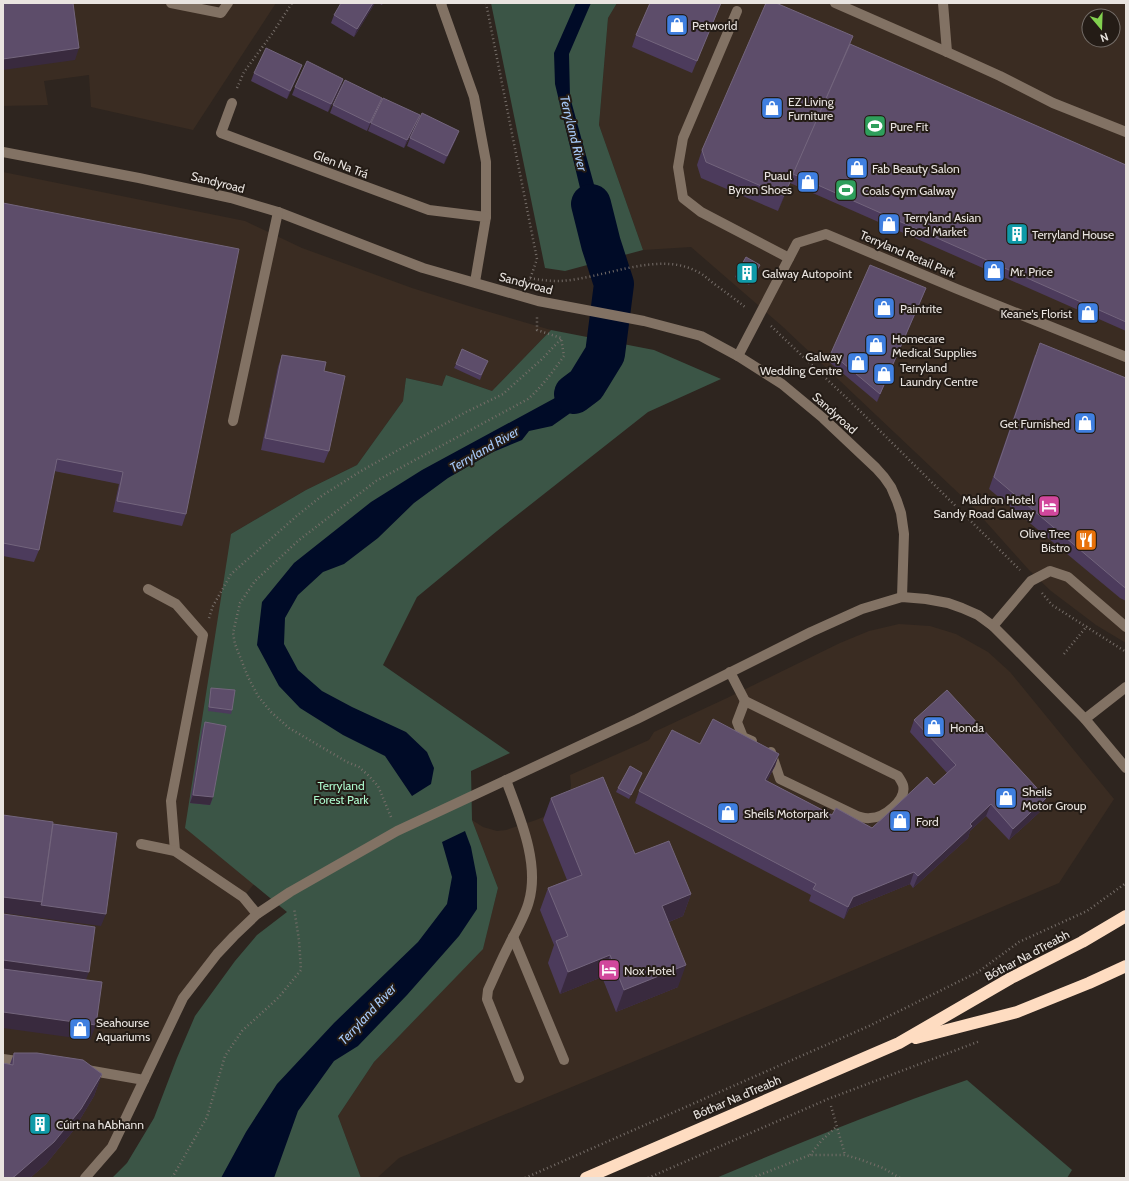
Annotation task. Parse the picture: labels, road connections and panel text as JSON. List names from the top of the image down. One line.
{"streets":{"highway":["Bóthar Na dTreabh"],"street":["Glen Na Trá","Sandyroad","Terryland Retail Park"]},"crossings":[["Sandyroad","Terryland Retail Park"]],"water":["Terryland River"],"parks":["Terryland Forest Park"],"places":{"shop":["Petworld","EZ Living Furniture","Fab Beauty Salon","Puaul Byron Shoes","Terryland Asian Food Market","Mr. Price","Paintrite","Keane's Florist","Homecare Medical Supplies","Galway Wedding Centre","Terryland Laundry Centre","Get Furnished","Honda","Sheils Motor Group","Sheils Motorpark","Ford","Seahourse Aquariums"],"sports":["Pure Fit","Coals Gym Galway"],"building":["Terryland House","Galway Autopoint","Cúirt na hAbhann"],"hotel":["Maldron Hotel Sandy Road Galway","Nox Hotel"],"restaurant":["Olive Tree Bistro"]},"north":"bottom"}
